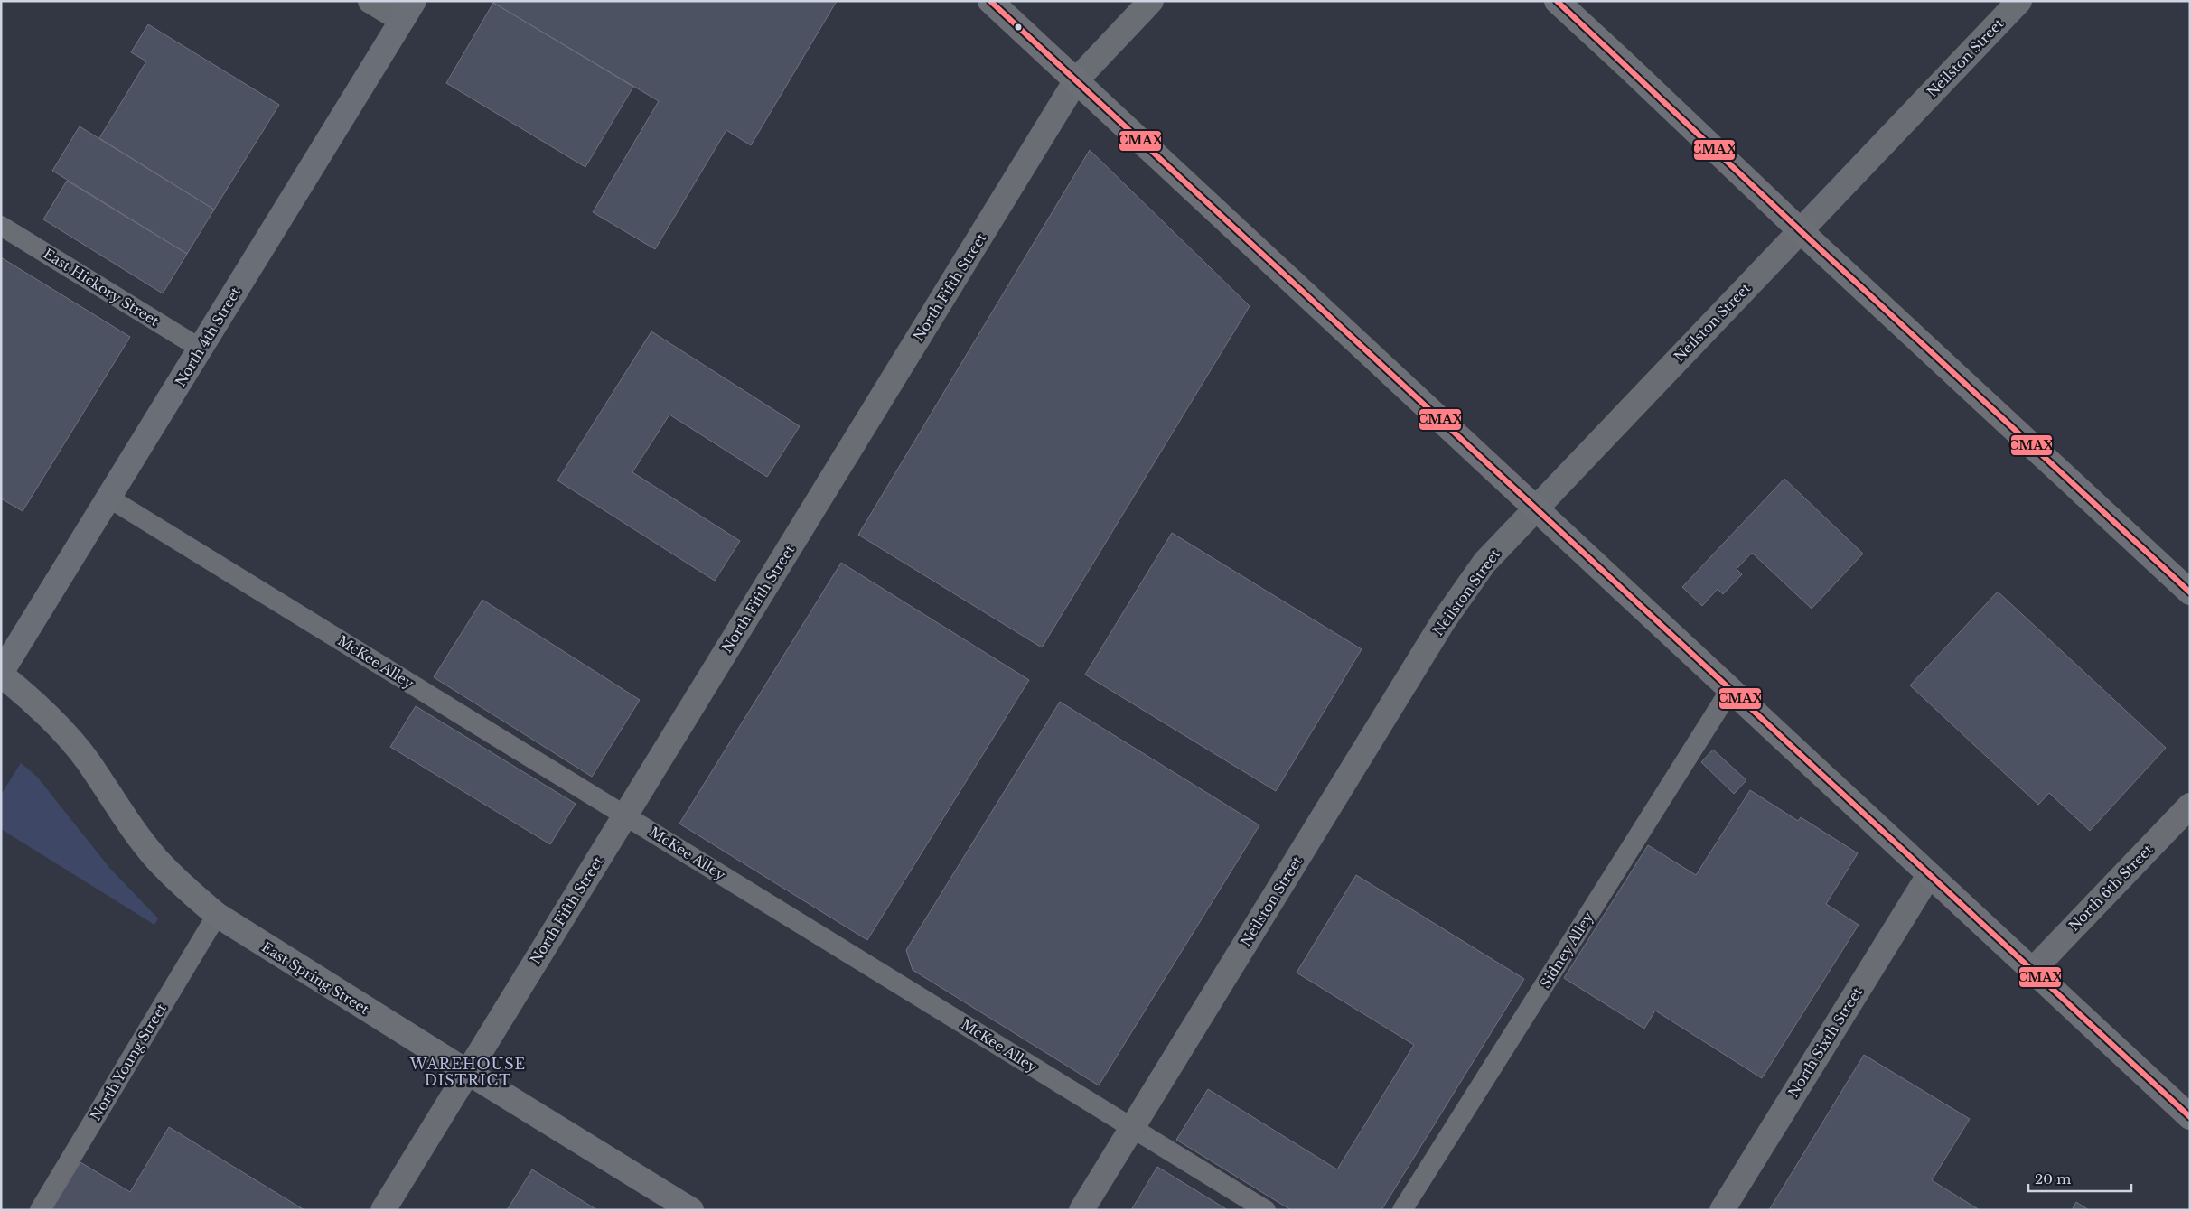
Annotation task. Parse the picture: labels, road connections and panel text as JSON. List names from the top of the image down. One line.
{"streets":{"main road":["North 4th Street","East Spring Street"],"street":["Neilston Street","North Fifth Street","North 6th Street","North Sixth Street"],"lane":["East Hickory Street","McKee Alley","Sidney Alley","North Young Street"]},"crossings":[["Neilston Street","McKee Alley"],["East Hickory Street","North 4th Street"],["North Fifth Street","McKee Alley"],["North Fifth Street","East Spring Street"],["North 4th Street","McKee Alley"],["North 4th Street","East Spring Street"],["East Spring Street","North Young Street"]],"districts":["WAREHOUSE DISTRICT"],"lines":["transit line CMAX"],"scale_bar":"20 m"}
